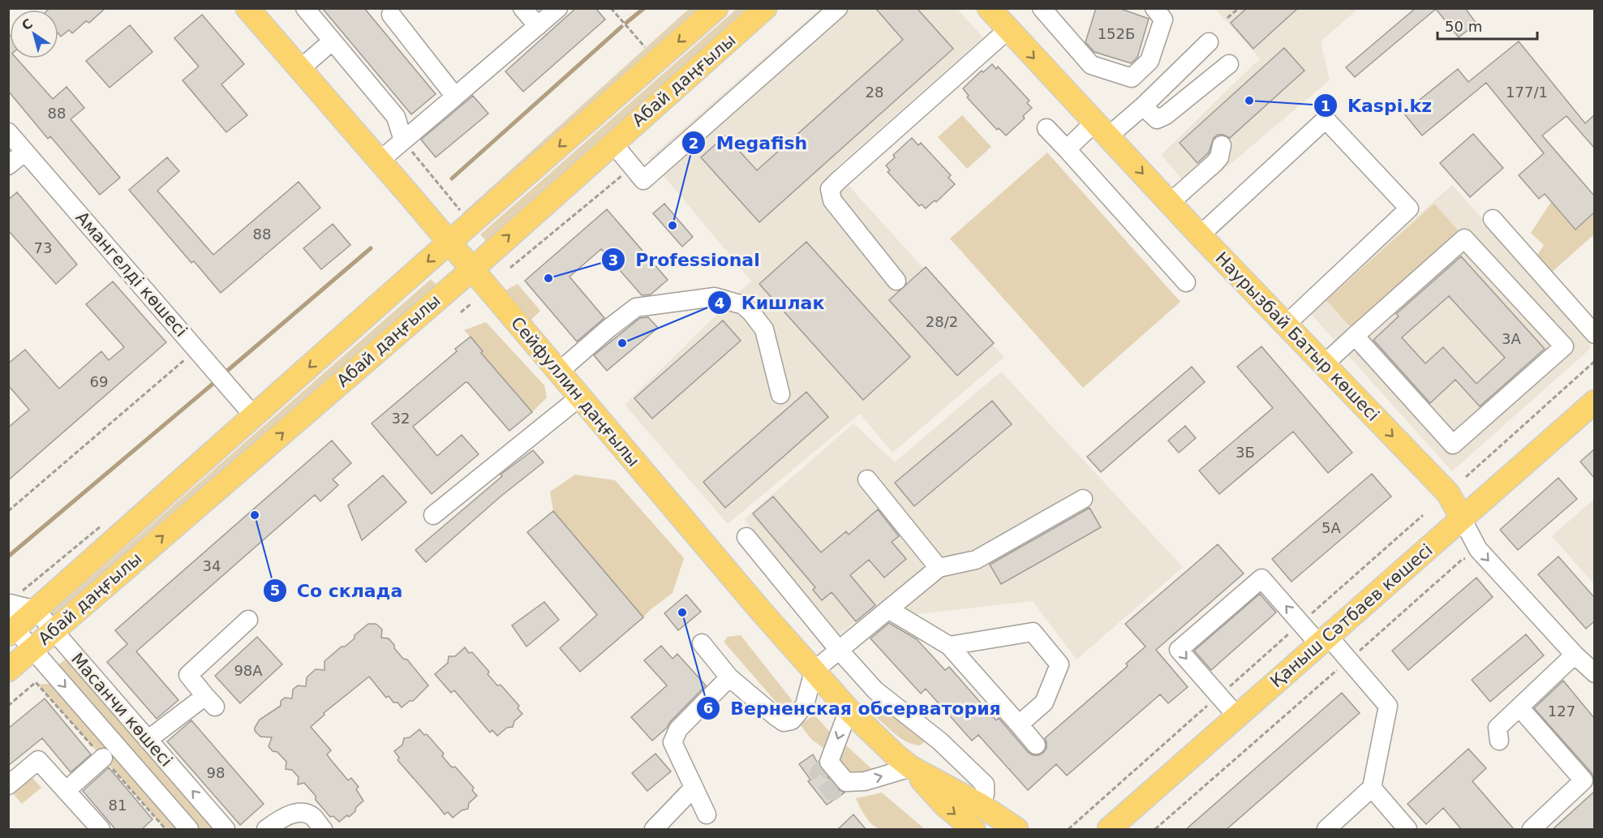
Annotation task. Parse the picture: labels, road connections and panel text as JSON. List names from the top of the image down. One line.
{"streets":{"main road":["Абай даңғылы","Наурызбай Батыр көшесі","Сейфуллин даңғылы","Қаныш Сәтбаев көшесі"],"street":["Амангелді көшесі","Масанчи көшесі"]},"crossings":[["Абай даңғылы","Амангелді көшесі"],["Абай даңғылы","Сейфуллин даңғылы"],["Абай даңғылы","Масанчи көшесі"],["Наурызбай Батыр көшесі","Қаныш Сәтбаев көшесі"]],"one_way":["Наурызбай Батыр көшесі"],"places":["Kaspi.kz","Megafish","Professional","Кишлак","Со склада","Верненская обсерватория"],"house_numbers":["152Б","28","177/1","88","88","73","28/2","3А","69","32","3Б","5А","34","98А","127","98","81"],"scale_bar":"50 m","north":"top left"}
